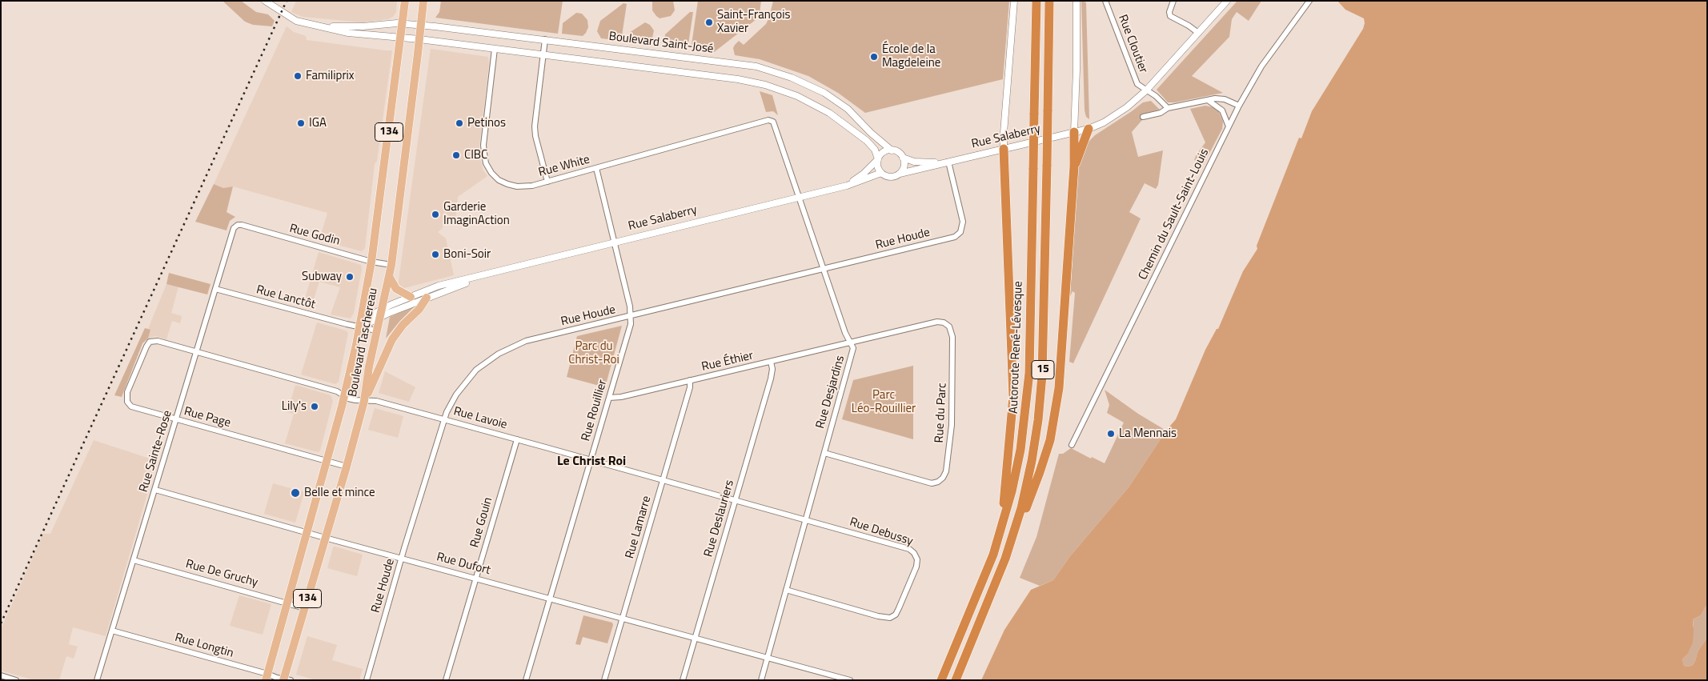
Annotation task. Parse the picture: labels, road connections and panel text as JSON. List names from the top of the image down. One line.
{"streets":{"highway":["Autoroute René-Lévesque","15"],"main road":["134","Boulevard Taschereau"],"street":["Boulevard Saint-José","Rue Cloutier","Rue Salaberry","Rue White","Chemin du Sault-Saint-Louis","Rue Godin","Rue Houde","Rue Lanctôt","Rue Éthier","Rue Desjardins","Rue Rouillier","Rue du Parc","Rue Page","Rue Lavoie","Rue Sainte-Rose","Rue Deslauriers","Rue Gouin","Rue Lamarre","Rue Debussy","Rue Dufort","Rue De Gruchy","Rue Longtin"]},"crossings":[["Boulevard Saint-José","Rue Salaberry"],["Boulevard Saint-José","Boulevard Taschereau"],["Rue Cloutier","Rue Salaberry"],["Rue Salaberry","Rue Houde"],["Rue Salaberry","Rue Lanctôt"],["Rue Salaberry","Boulevard Taschereau"],["Rue Salaberry","Rue Desjardins"],["Rue Salaberry","Rue Rouillier"],["Rue White","Rue Desjardins"],["Rue White","Rue Rouillier"],["Rue Godin","Boulevard Taschereau"],["Rue Godin","Rue Sainte-Rose"],["Rue Houde","Rue Desjardins"],["Rue Houde","Rue Rouillier"],["Rue Houde","Rue Lavoie"],["Rue Houde","Rue Dufort"],["Rue Lanctôt","Boulevard Taschereau"],["Rue Lanctôt","Rue Sainte-Rose"],["Boulevard Taschereau","Rue Page"],["Boulevard Taschereau","Rue Lavoie"],["Boulevard Taschereau","Rue Dufort"],["Boulevard Taschereau","Rue De Gruchy"],["Boulevard Taschereau","Rue Longtin"],["Rue Éthier","Rue Desjardins"],["Rue Éthier","Rue Rouillier"],["Rue Éthier","Rue du Parc"],["Rue Éthier","Rue Deslauriers"],["Rue Éthier","Rue Lamarre"],["Rue Desjardins","Rue du Parc"],["Rue Desjardins","Rue Lavoie"],["Rue Desjardins","Rue Debussy"],["Rue Desjardins","Rue Dufort"],["Rue Rouillier","Rue Lavoie"],["Rue Rouillier","Rue Dufort"],["Rue Page","Rue Lavoie"],["Rue Page","Rue Sainte-Rose"],["Rue Lavoie","Rue Sainte-Rose"],["Rue Lavoie","Rue Deslauriers"],["Rue Lavoie","Rue Gouin"],["Rue Lavoie","Rue Lamarre"],["Rue Lavoie","Rue Debussy"],["Rue Sainte-Rose","Rue Dufort"],["Rue Sainte-Rose","Rue De Gruchy"],["Rue Sainte-Rose","Rue Longtin"],["Rue Deslauriers","Rue Dufort"],["Rue Gouin","Rue Dufort"],["Rue Lamarre","Rue Dufort"]],"districts":["Le Christ Roi"],"parks":["Parc du Christ-Roi","Parc Léo-Rouillier"],"places":["Saint-François Xavier","École de la Magdeleine","Familiprix","IGA","Petinos","CIBC","Garderie ImaginAction","Boni-Soir","Subway","Lily's","La Mennais","Belle et mince"]}
